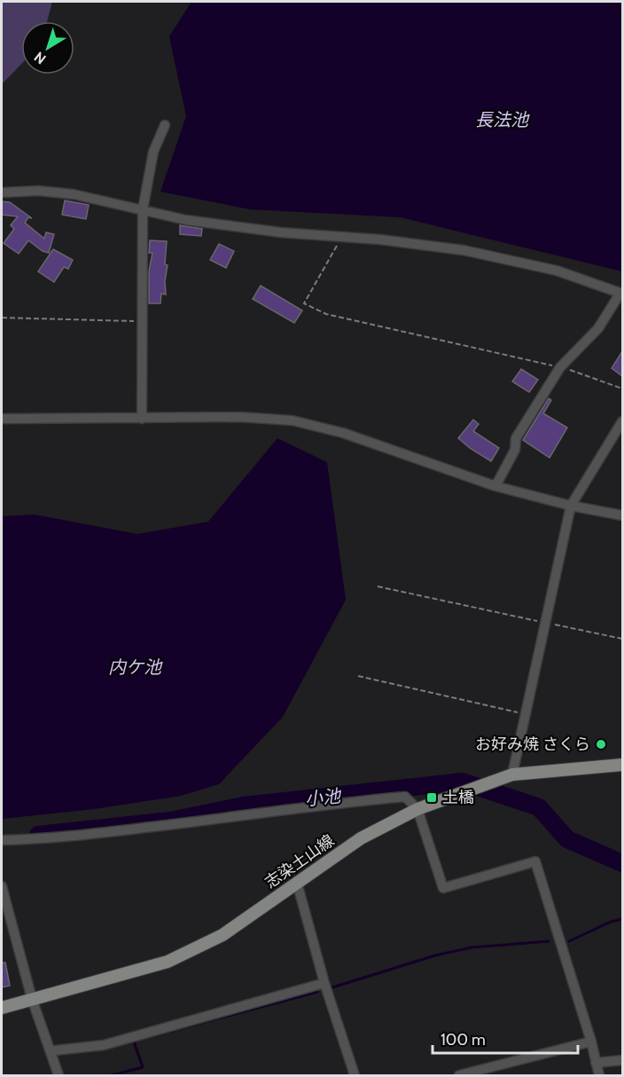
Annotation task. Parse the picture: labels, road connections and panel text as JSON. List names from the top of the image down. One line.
{"streets":{"main road":["志染土山線"]},"water":["長法池","内ケ池","小池"],"places":{"other":["お好み焼 さくら"],"transit":["土橋"]},"scale_bar":"100 m","north":"bottom left"}
